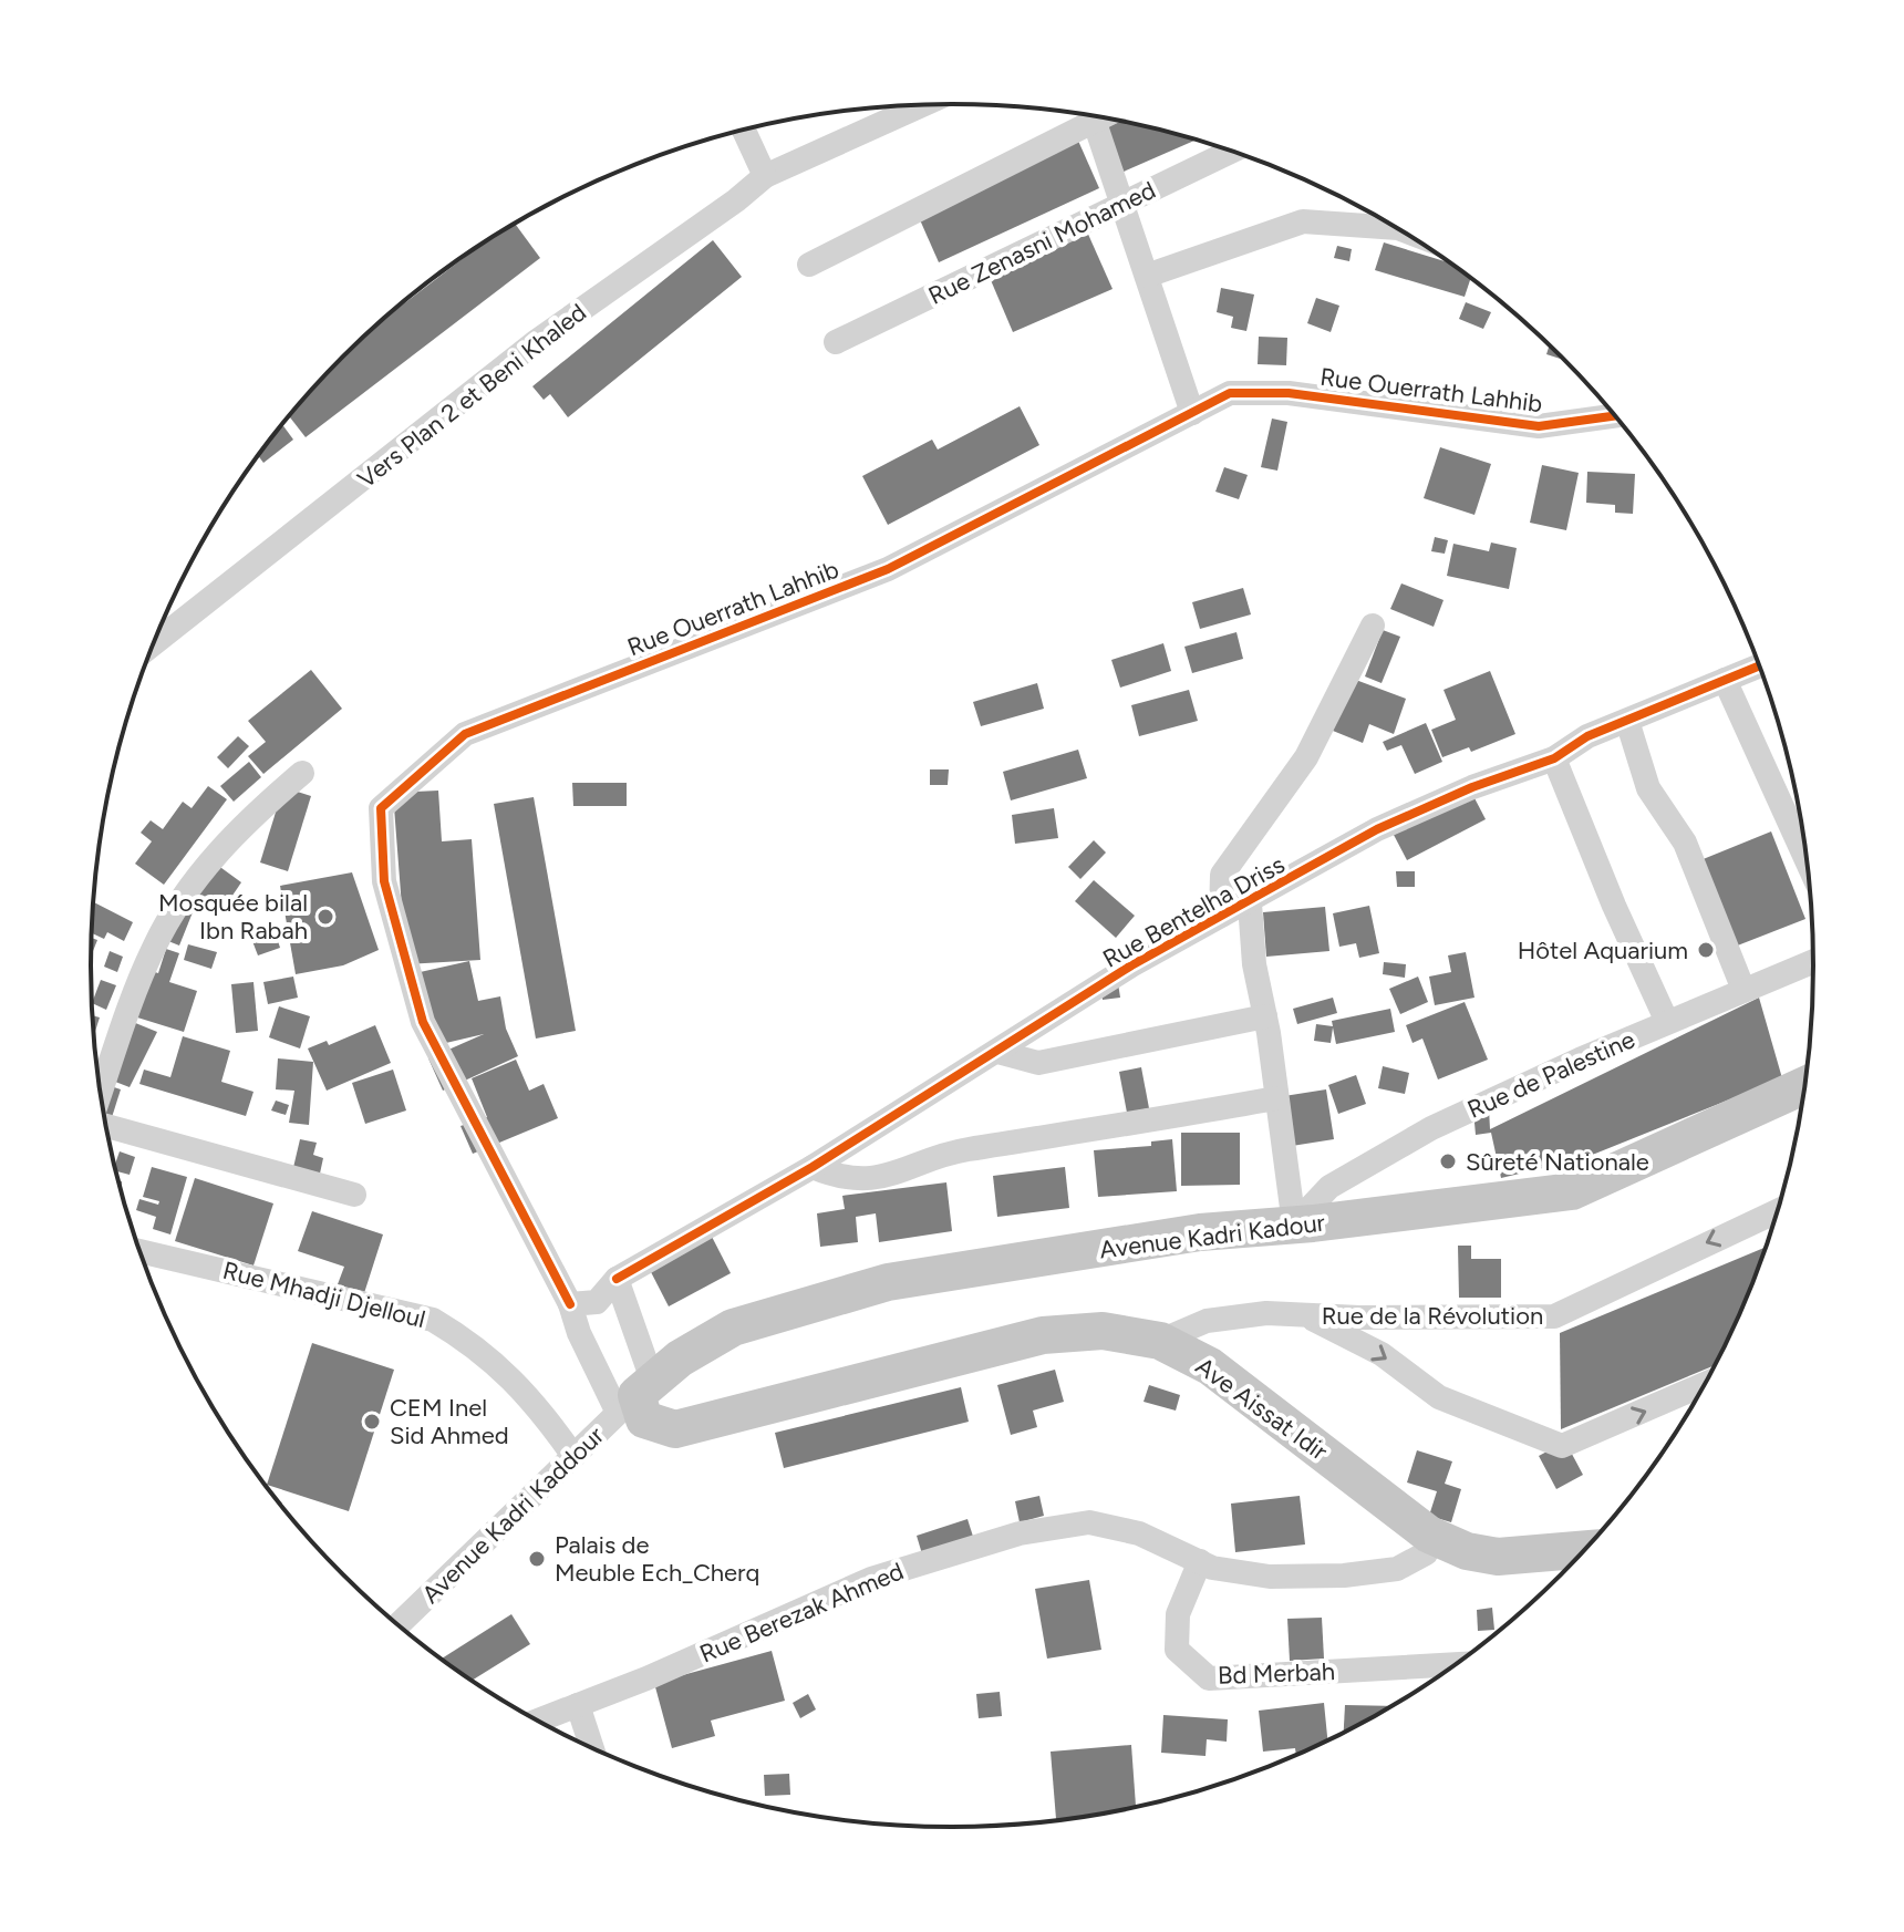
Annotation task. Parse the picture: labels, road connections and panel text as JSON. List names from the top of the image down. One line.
{"streets":{"main road":["Avenue Kadri Kadour","Ave Aissat Idir"],"street":["Rue Zenasni Mohamed","Rue Ouerrath Lahhib","Vers Plan 2 et Beni Khaled","Rue Bentelha Driss","Rue de Palestine","Rue Mhadji Djelloul","Rue de la Révolution","Avenue Kadri Kaddour","Rue Berezak Ahmed","Bd Merbah"]},"crossings":[["Rue Ouerrath Lahhib","Rue Bentelha Driss"],["Rue de Palestine","Avenue Kadri Kadour"],["Avenue Kadri Kadour","Ave Aissat Idir"],["Avenue Kadri Kadour","Avenue Kadri Kaddour"],["Rue Mhadji Djelloul","Avenue Kadri Kaddour"],["Rue de la Révolution","Ave Aissat Idir"],["Ave Aissat Idir","Avenue Kadri Kaddour"],["Ave Aissat Idir","Rue Berezak Ahmed"],["Rue Berezak Ahmed","Bd Merbah"]],"one_way":["Rue de la Révolution"],"places":["Mosquée bilal Ibn Rabah","Hôtel Aquarium","Sûreté Nationale","CEM Inel Sid Ahmed","Palais de Meuble Ech_Cherq"]}
